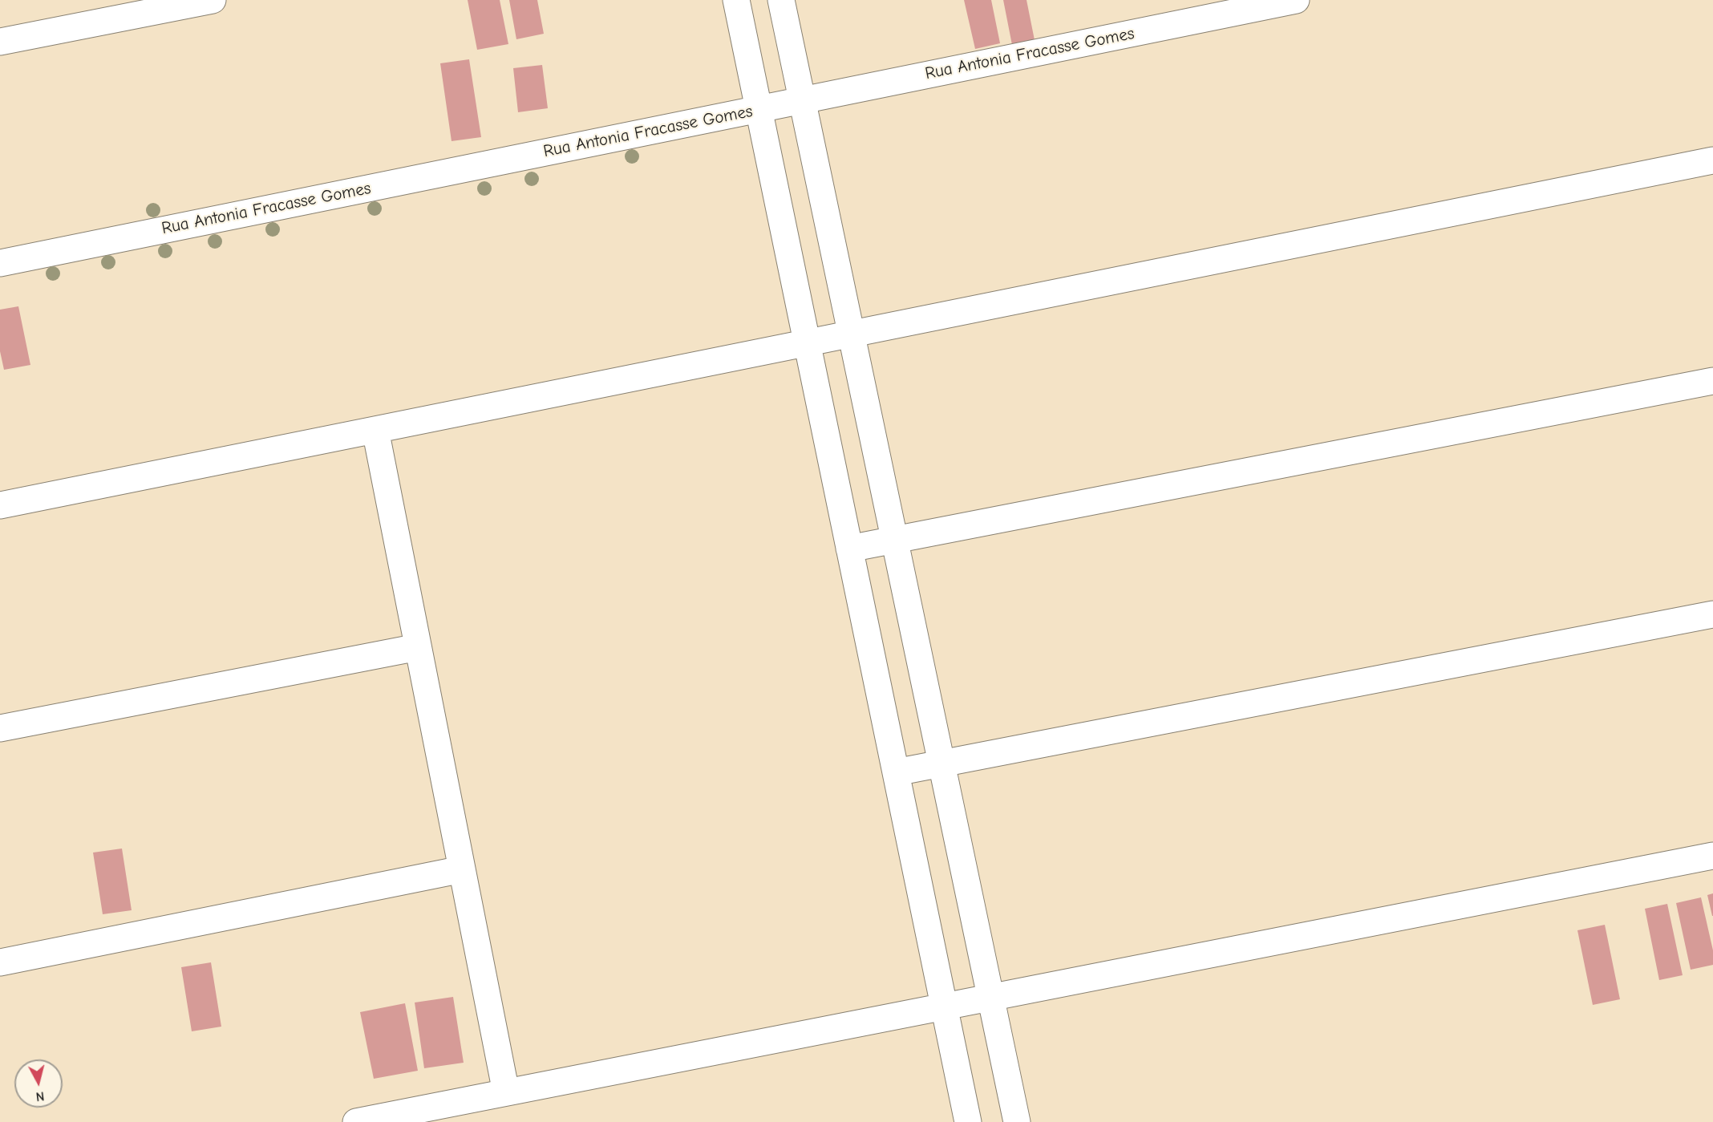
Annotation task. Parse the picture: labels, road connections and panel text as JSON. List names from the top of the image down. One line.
{"streets":{"street":["Rua Antonia Fracasse Gomes"]},"north":"bottom"}
